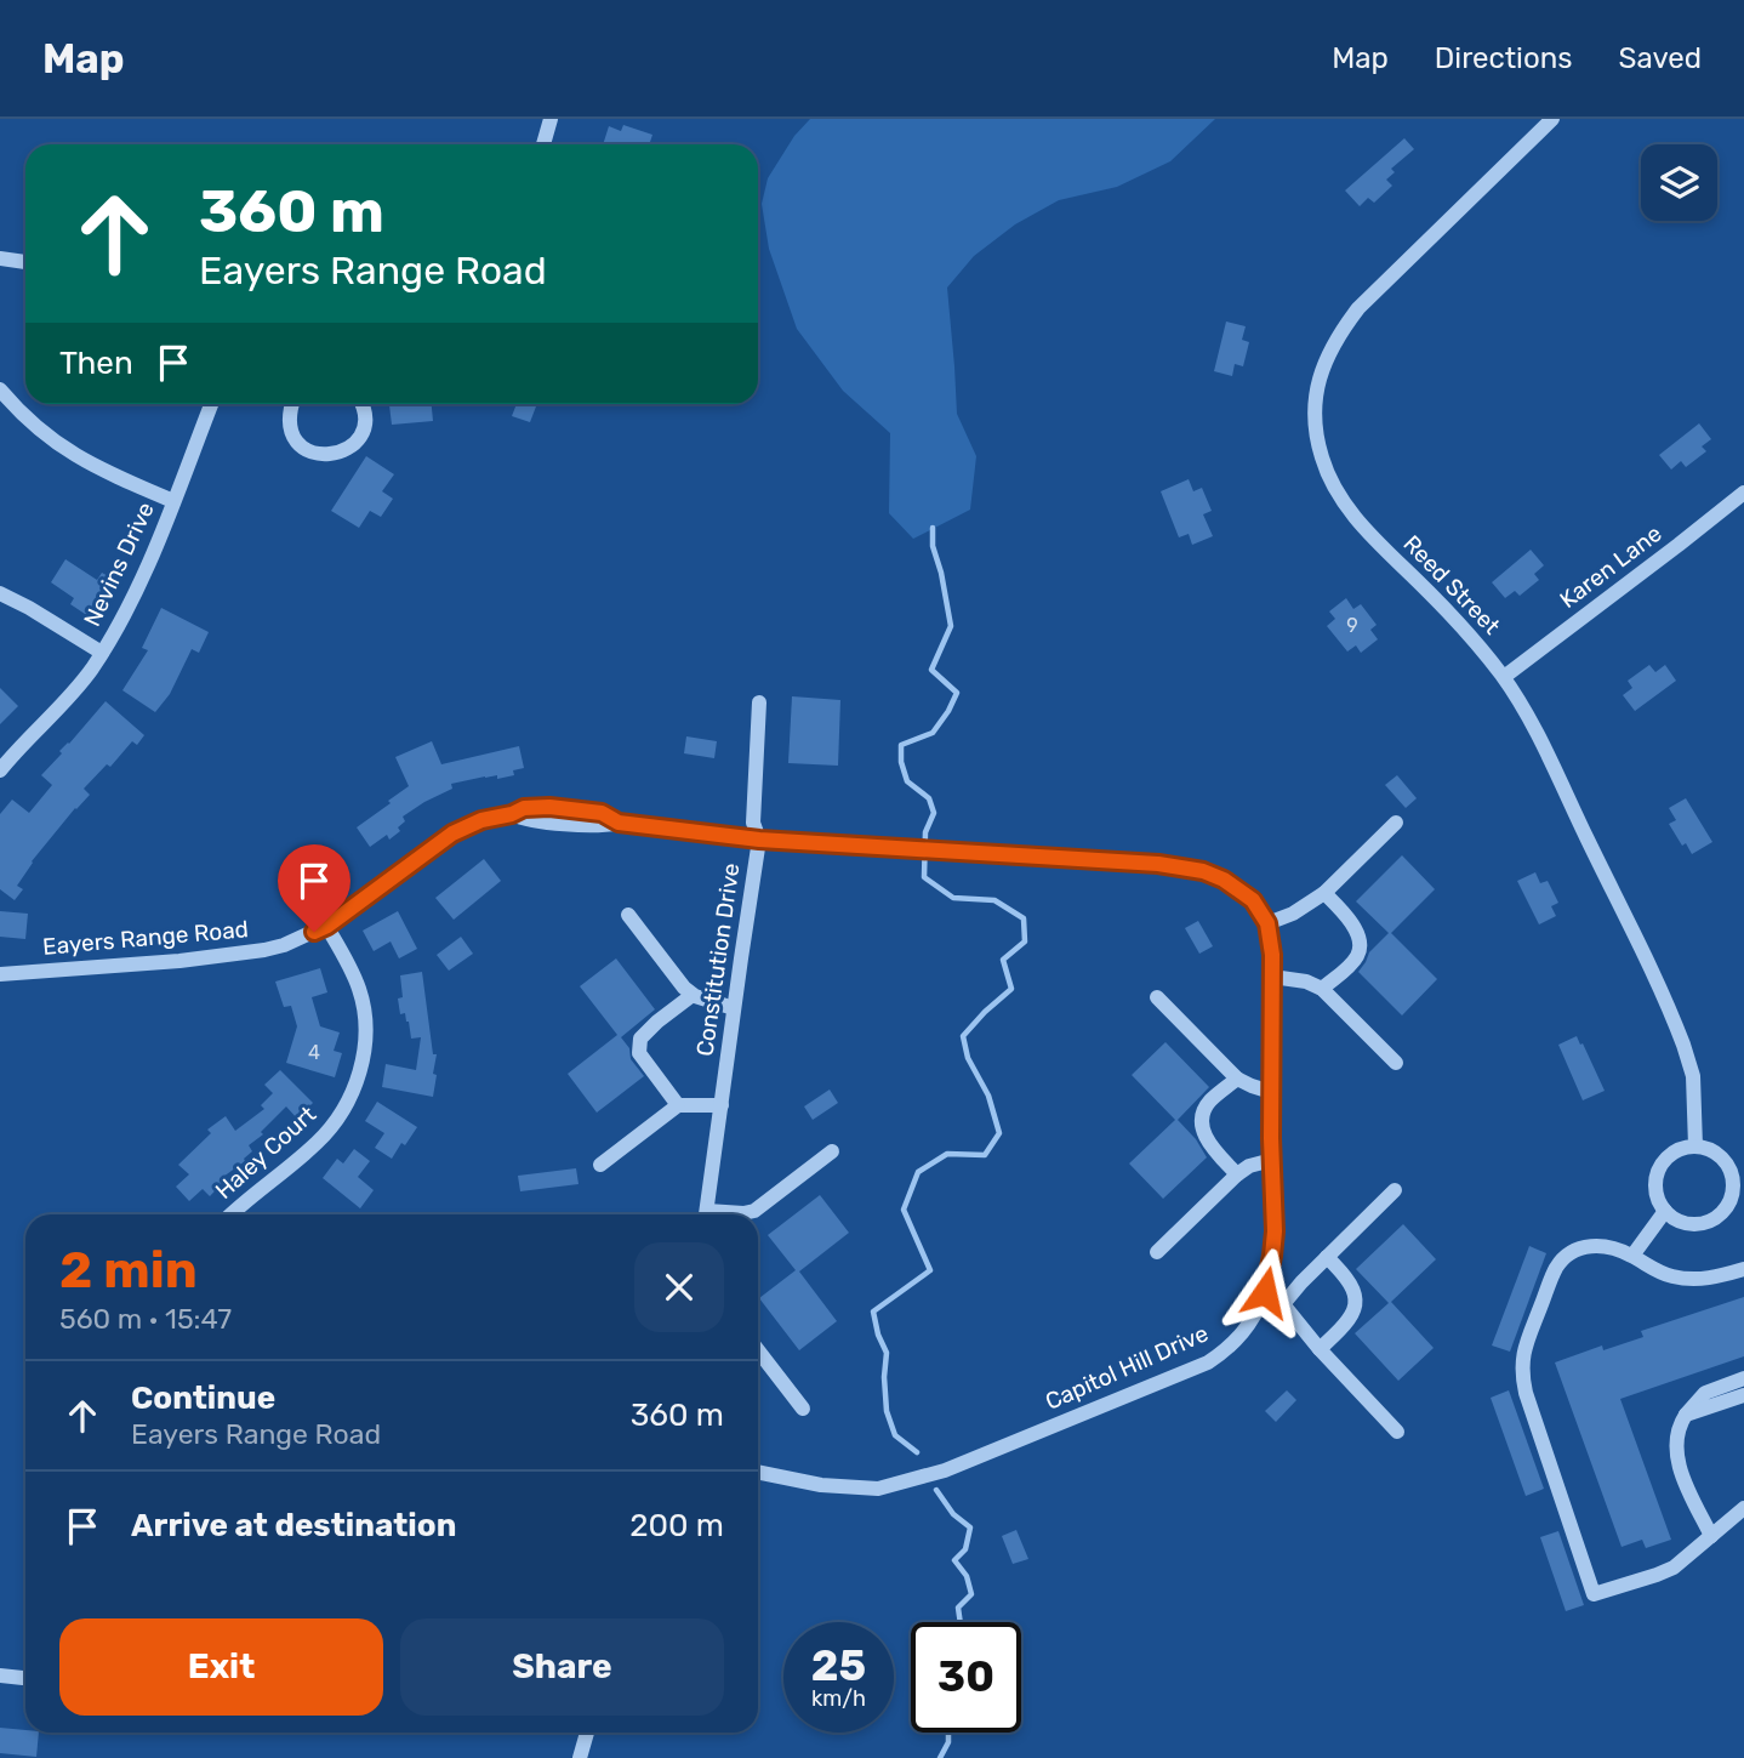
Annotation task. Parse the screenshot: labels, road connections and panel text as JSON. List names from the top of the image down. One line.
{"streets":{"street":["Nevins Drive","Karen Lane","Reed Street","Eayers Range Road","Constitution Drive","Haley Court","Capitol Hill Drive"]},"crossings":[["Karen Lane","Reed Street"],["Eayers Range Road","Constitution Drive"],["Eayers Range Road","Haley Court"]],"house_numbers":["9","4"],"page":{"header":"Map","nav":["Map","Directions","Saved"],"turn":["360 m","Eayers Range Road"],"then":"Then","heading":["2 min","560 m · 15:47"],"list":[{"name":"Continue","note":"Eayers Range Road","value":"360 m"},{"name":"Arrive at destination","value":"200 m"}],"buttons":["Exit","Share"],"speed":"25 km/h","limit":"30"}}
